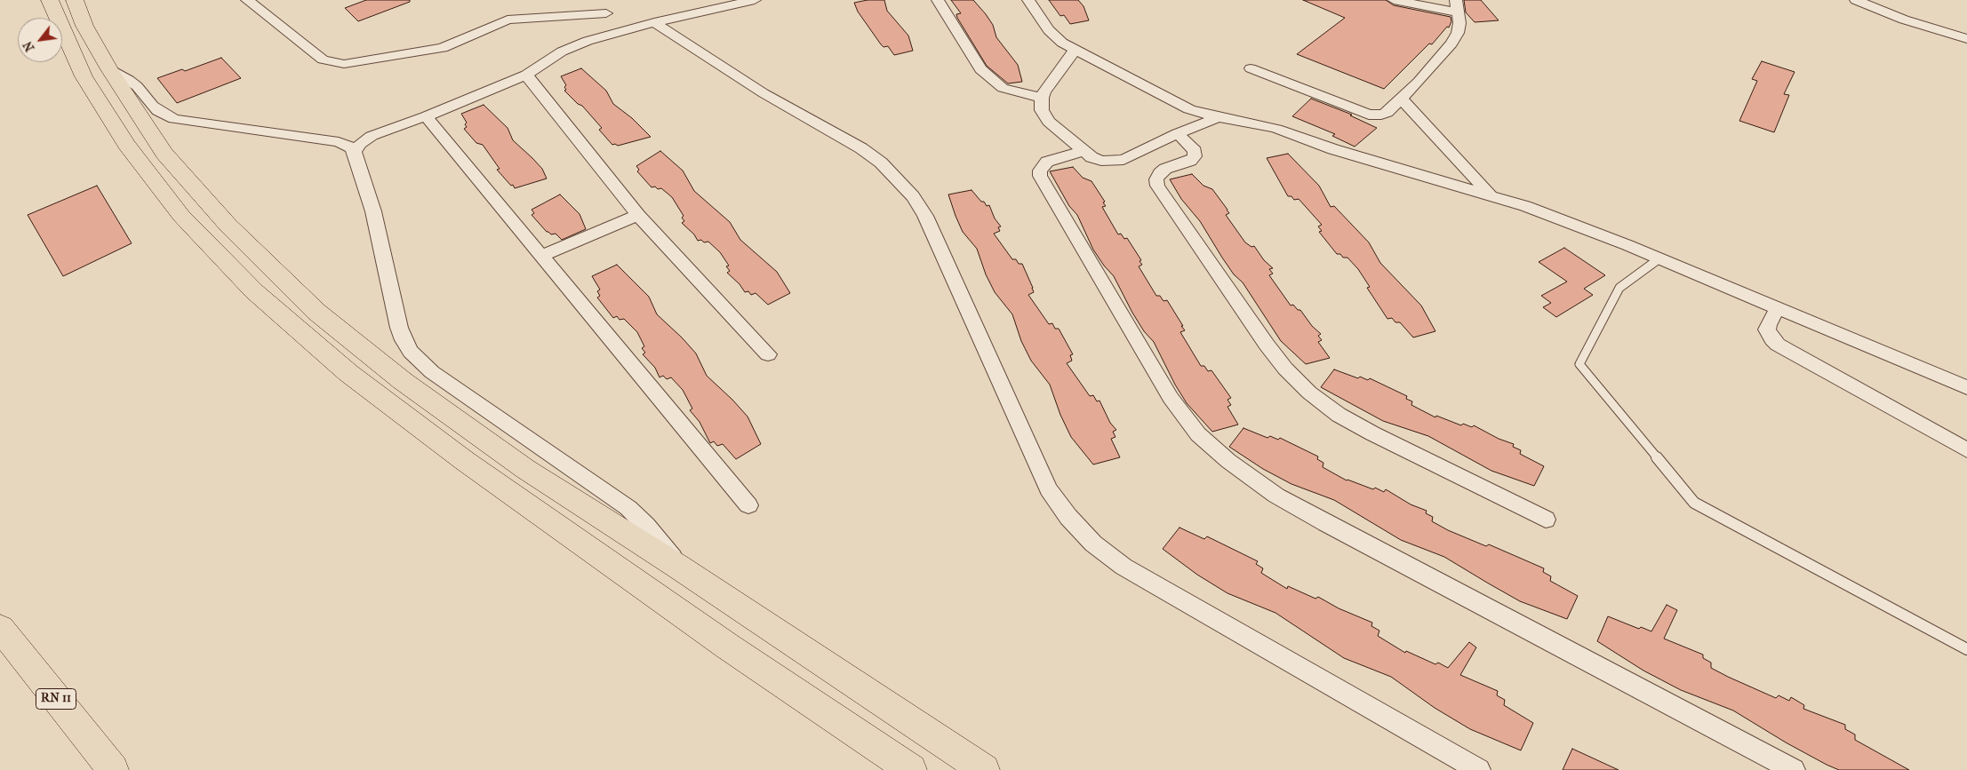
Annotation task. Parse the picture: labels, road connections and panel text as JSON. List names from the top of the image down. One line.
{"streets":{"main road":["RN 11"]},"north":"bottom left"}
